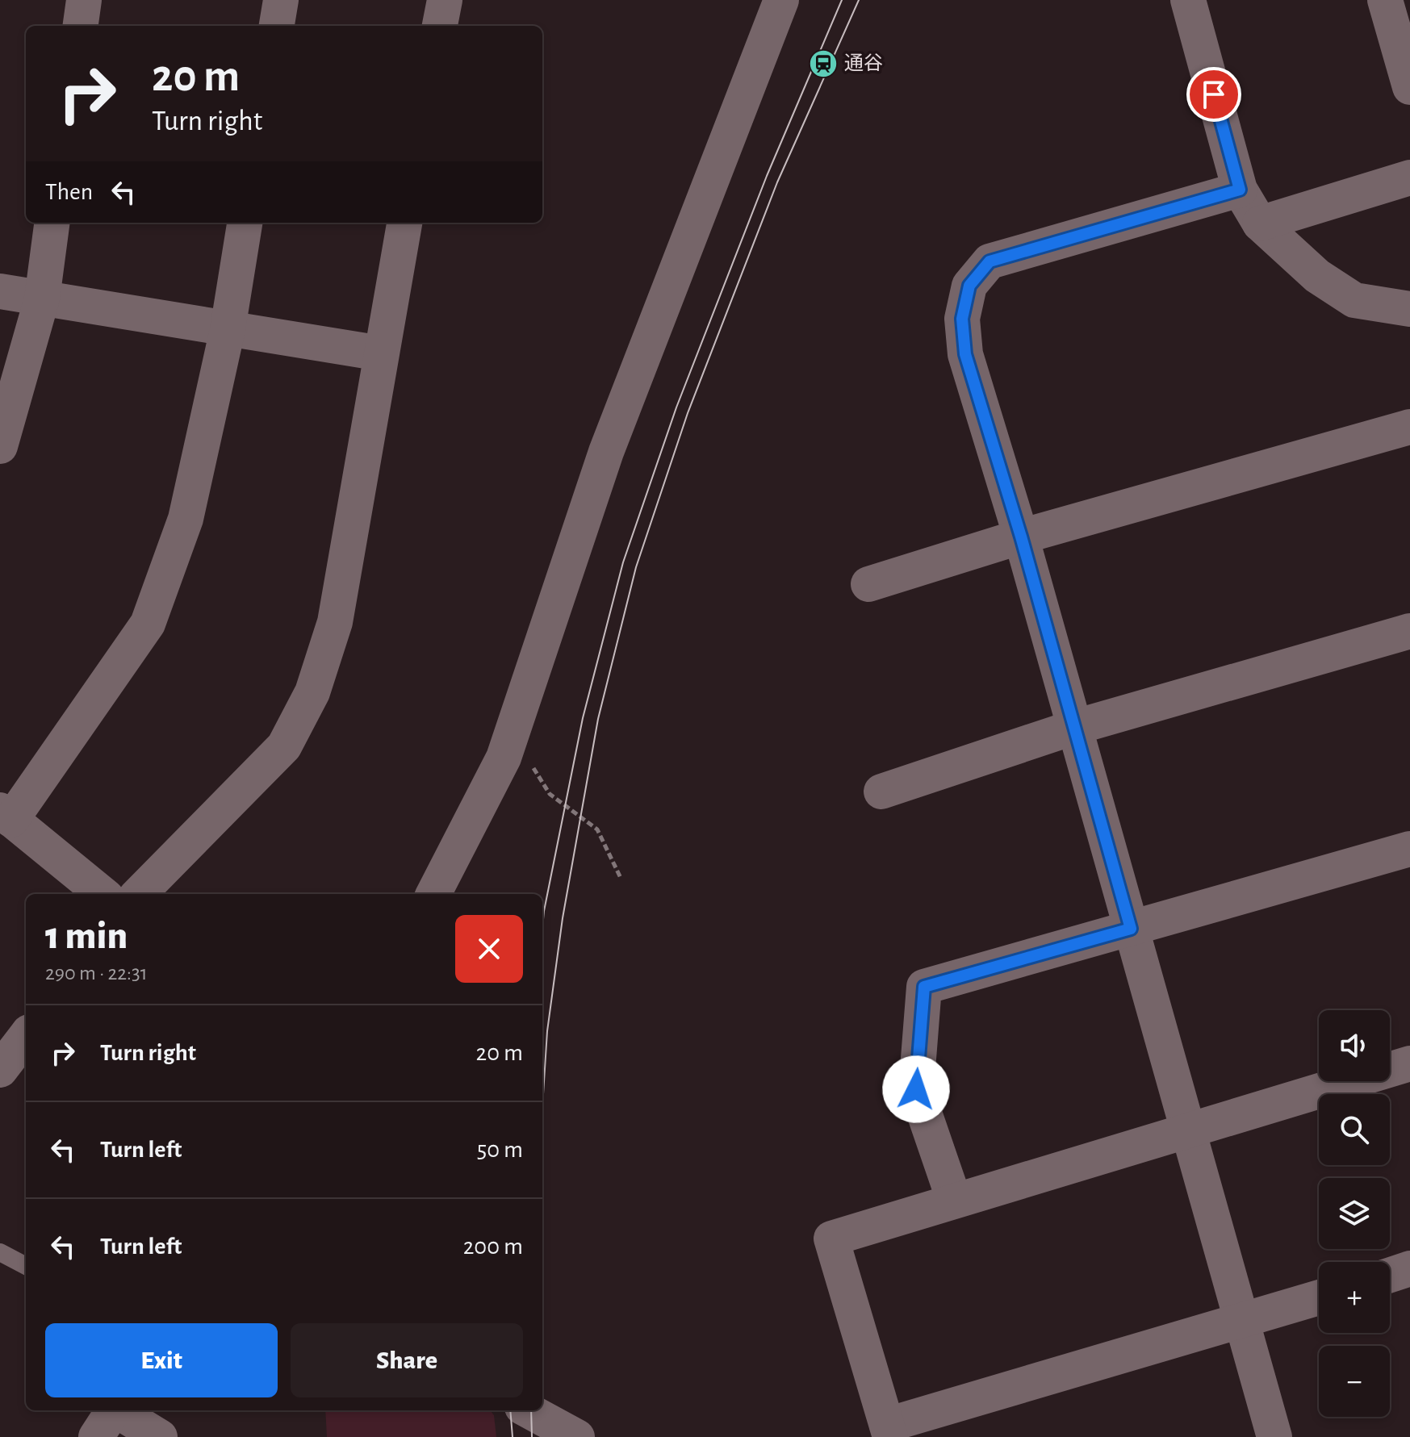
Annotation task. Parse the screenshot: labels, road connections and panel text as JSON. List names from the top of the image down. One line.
{"places":{"station":["通谷"]},"page":{"turn":["20 m","Turn right"],"then":"Then","heading":["1 min","290 m · 22:31"],"list":[{"name":"Turn right","value":"20 m"},{"name":"Turn left","value":"50 m"},{"name":"Turn left","value":"200 m"}],"map_buttons":["+","−"],"buttons":["Exit","Share"]}}
